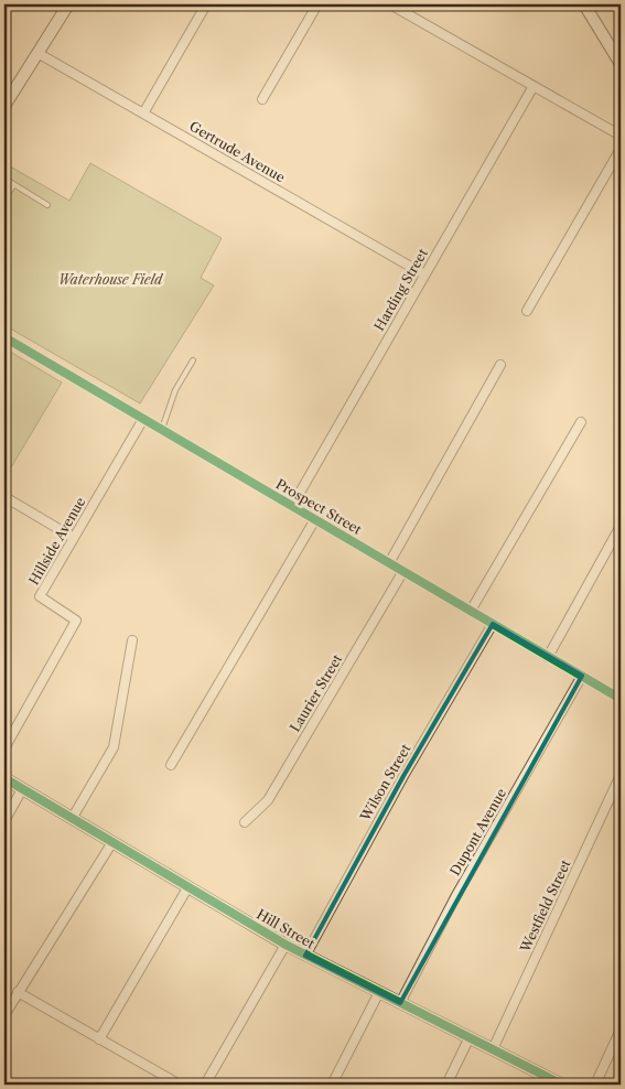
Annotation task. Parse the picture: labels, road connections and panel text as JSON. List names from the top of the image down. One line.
{"streets":{"street":["Gertrude Avenue","Harding Street","Prospect Street","Hillside Avenue","Laurier Street","Wilson Street","Dupont Avenue","Westfield Street","Hill Street"]},"crossings":[["Gertrude Avenue","Harding Street"],["Harding Street","Prospect Street"],["Prospect Street","Hillside Avenue"],["Prospect Street","Laurier Street"],["Prospect Street","Wilson Street"],["Prospect Street","Dupont Avenue"],["Wilson Street","Hill Street"],["Dupont Avenue","Hill Street"],["Westfield Street","Hill Street"]],"parks":["Waterhouse Field"]}
